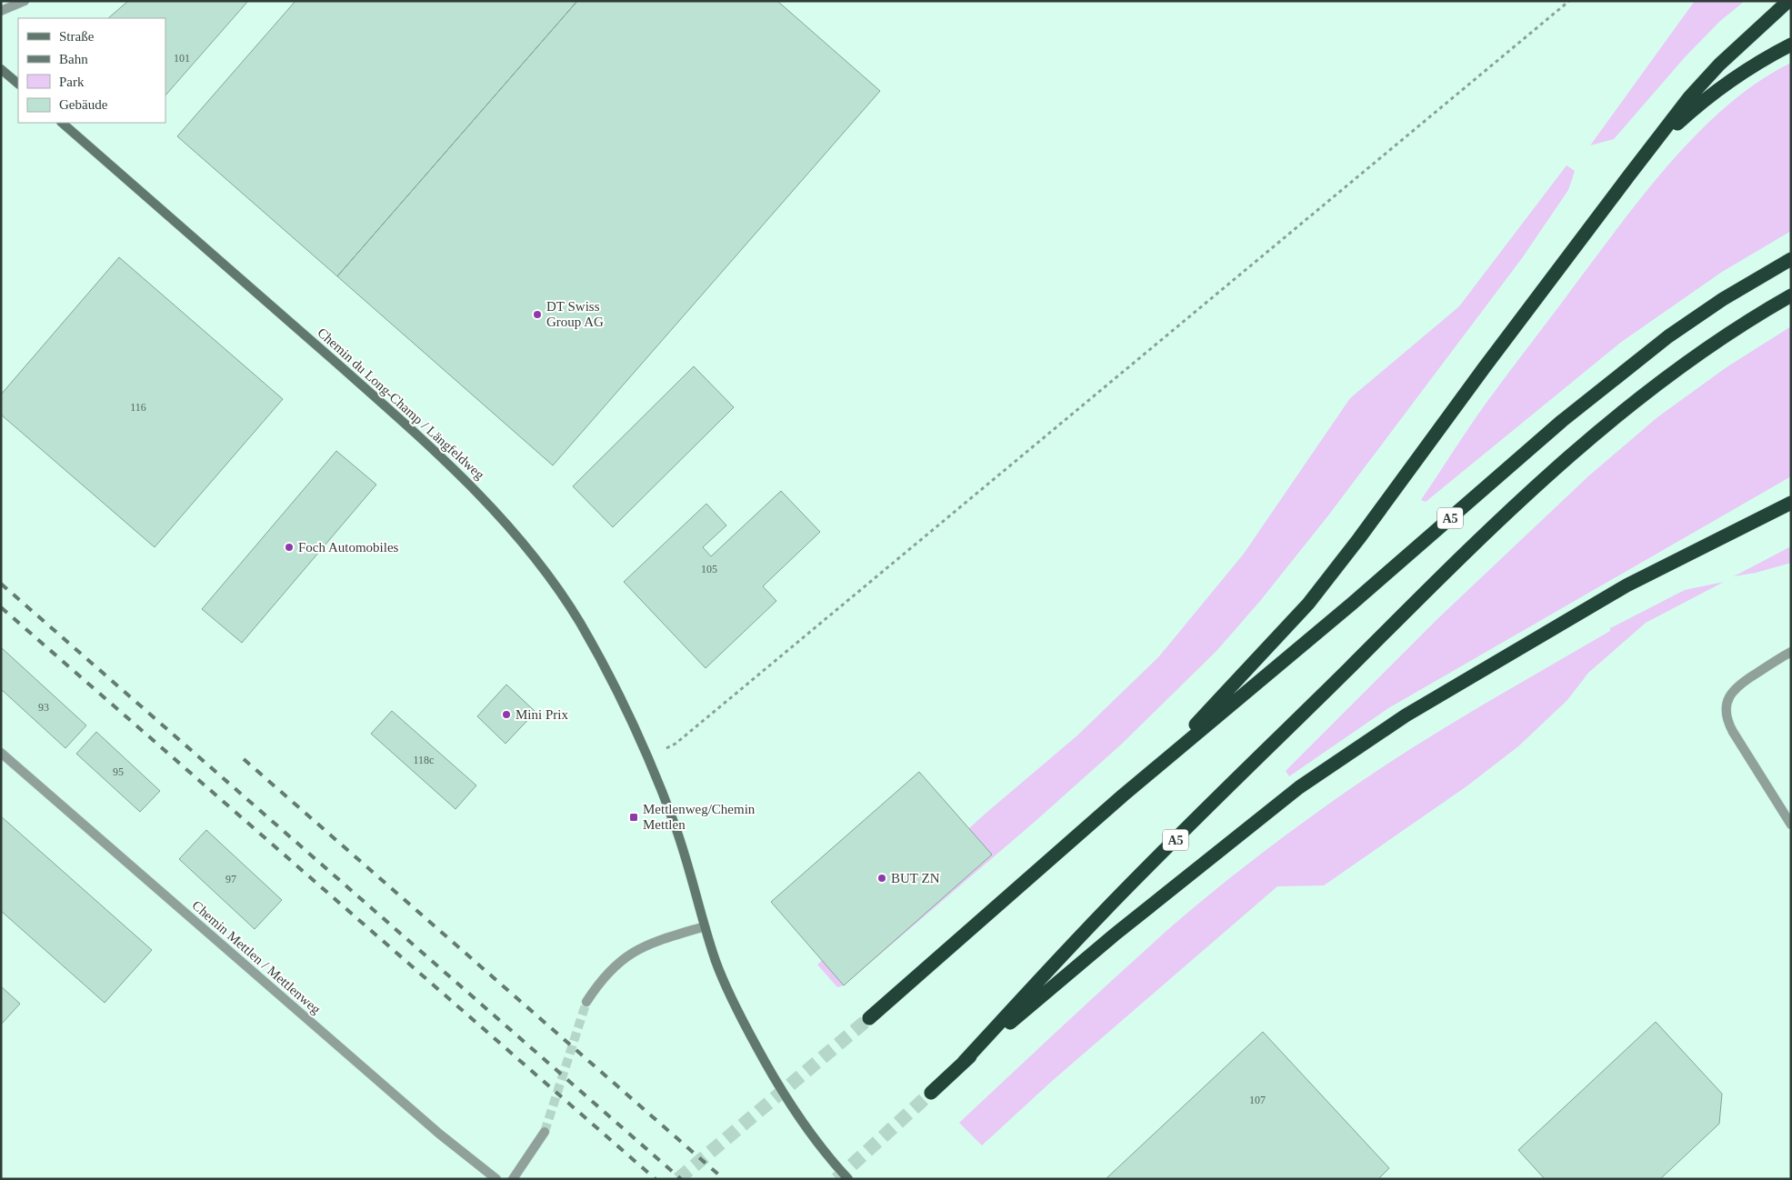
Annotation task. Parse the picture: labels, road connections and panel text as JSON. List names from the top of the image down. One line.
{"streets":{"highway":["A5"],"main road":["Chemin du Long-Champ / Längfeldweg"],"street":["Chemin Mettlen / Mettlenweg"]},"places":{"other":["DT Swiss Group AG","Foch Automobiles","Mini Prix","BUT ZN"],"transit":["Mettlenweg/Chemin Mettlen"]},"house_numbers":["101","116","105","93","118c","95","97","107"],"legend":["Straße","Bahn","Park","Gebäude"]}
